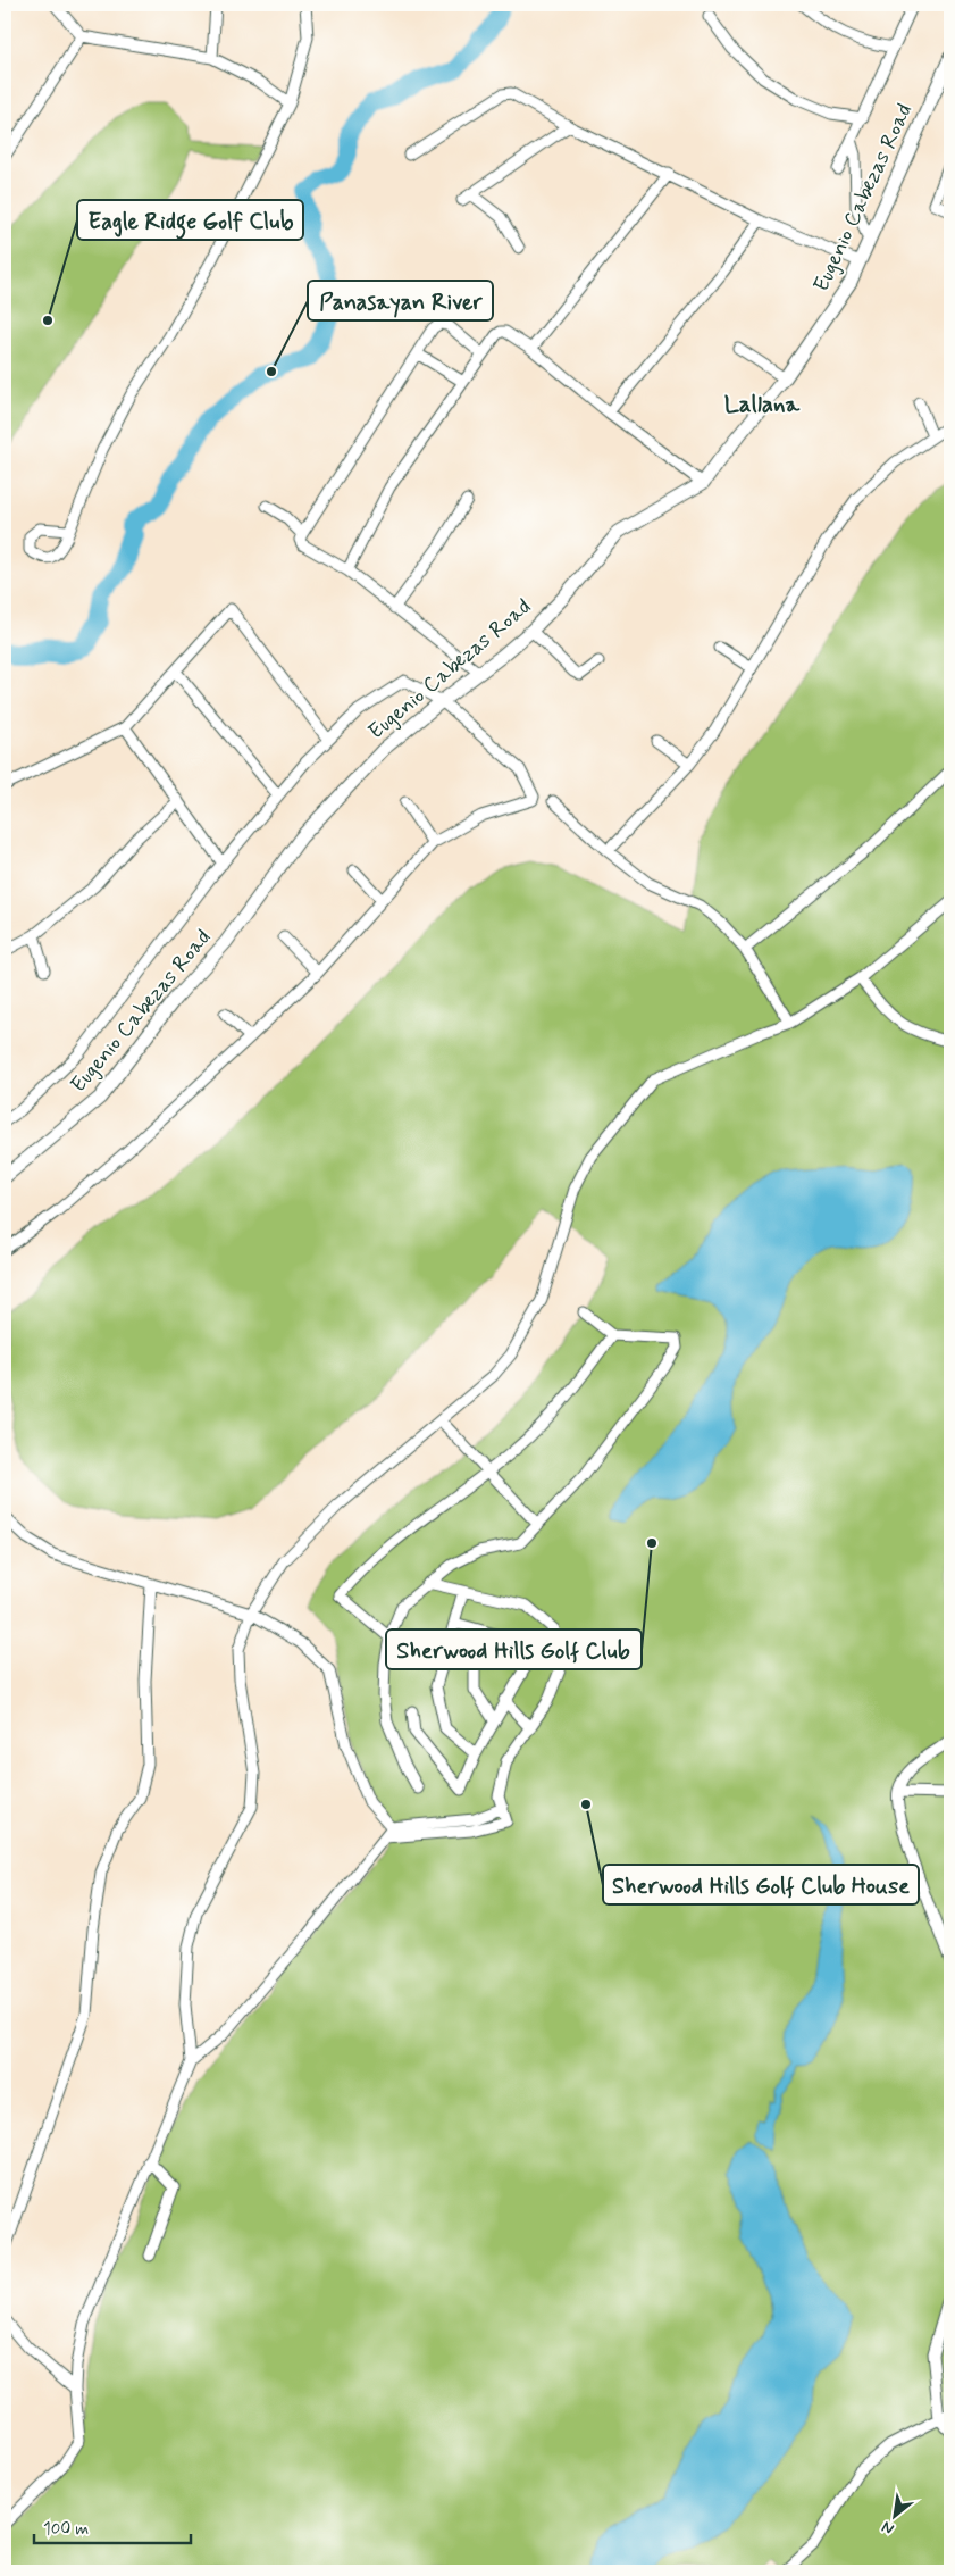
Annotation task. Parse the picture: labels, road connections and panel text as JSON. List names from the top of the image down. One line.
{"streets":{"street":["Eugenio Cabezas Road"]},"districts":["Lallana"],"places":["Eagle Ridge Golf Club","Panasayan River","Sherwood Hills Golf Club","Sherwood Hills Golf Club House"],"scale_bar":"100 m","north":"bottom left"}
